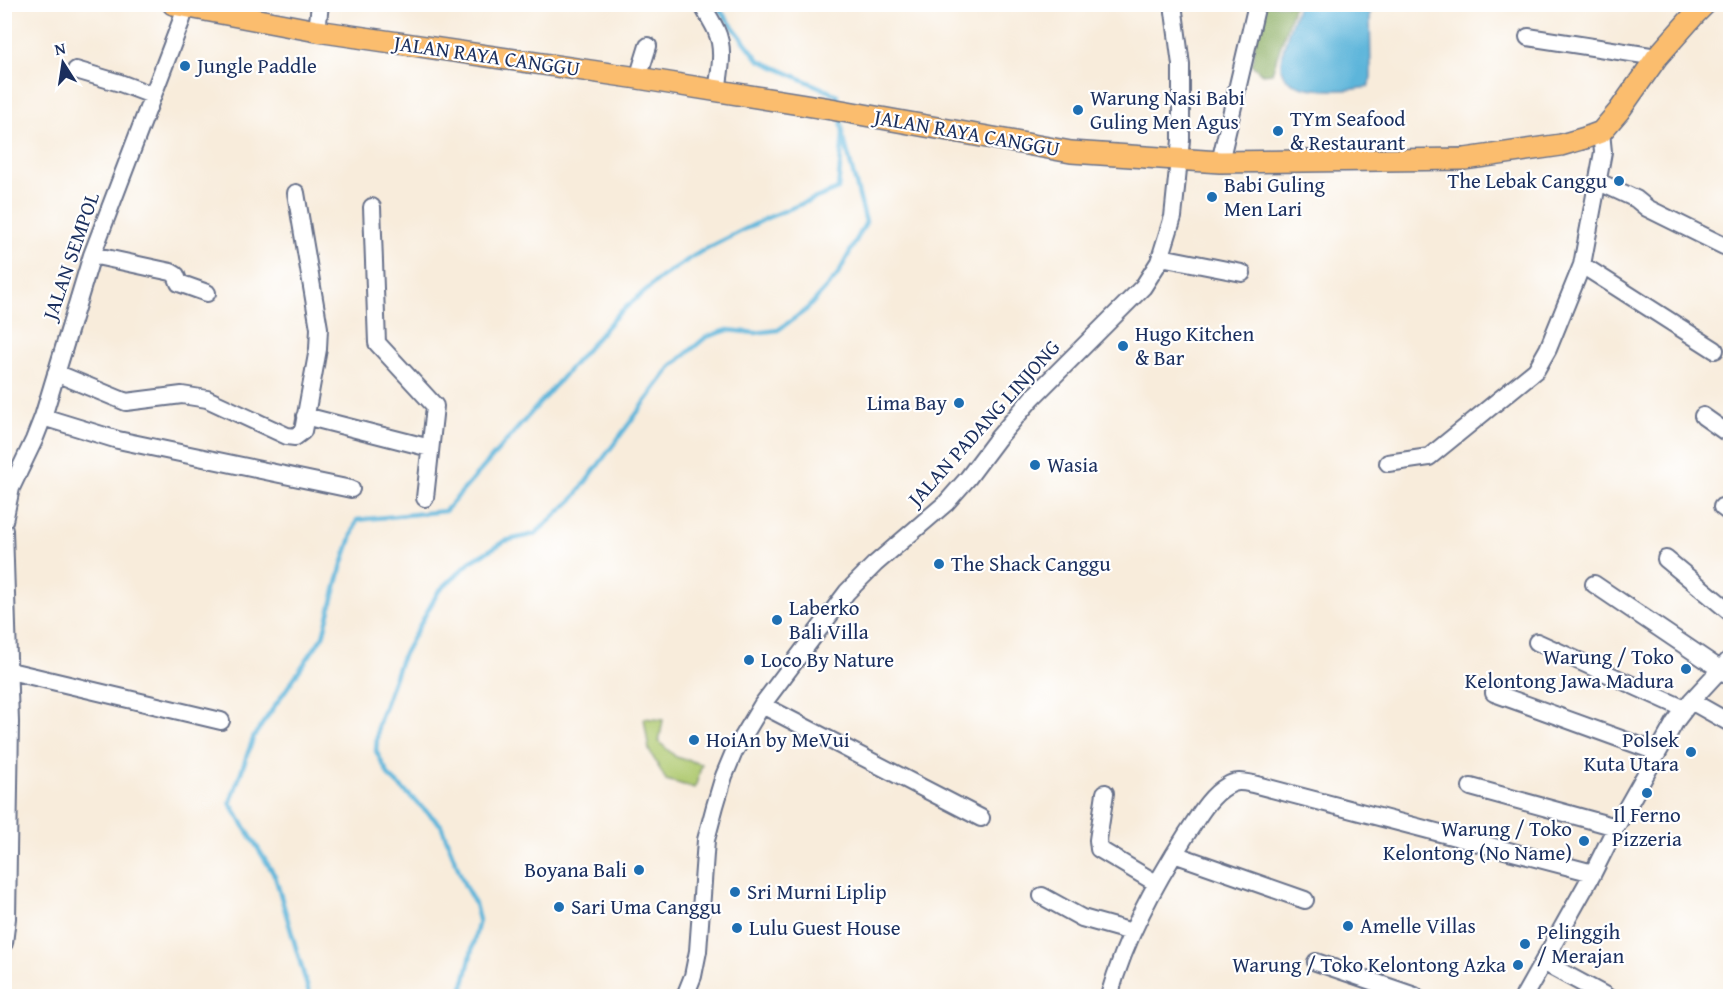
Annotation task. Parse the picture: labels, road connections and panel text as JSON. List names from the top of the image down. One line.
{"streets":{"main road":["JALAN RAYA CANGGU"],"street":["JALAN SEMPOL","JALAN PADANG LINJONG"]},"crossings":[["JALAN RAYA CANGGU","JALAN SEMPOL"],["JALAN RAYA CANGGU","JALAN PADANG LINJONG"]],"places":["Jungle Paddle","Warung Nasi Babi Guling Men Agus","TYm Seafood & Restaurant","The Lebak Canggu","Babi Guling Men Lari","Hugo Kitchen & Bar","Lima Bay","Wasia","The Shack Canggu","Laberko Bali Villa","Loco By Nature","Warung / Toko Kelontong Jawa Madura","HoiAn by MeVui","Polsek Kuta Utara","Il Ferno Pizzeria","Warung / Toko Kelontong (No Name)","Boyana Bali","Sri Murni Liplip","Sari Uma Canggu","Amelle Villas","Lulu Guest House","Pelinggih / Merajan","Warung / Toko Kelontong Azka"],"north":"top"}
